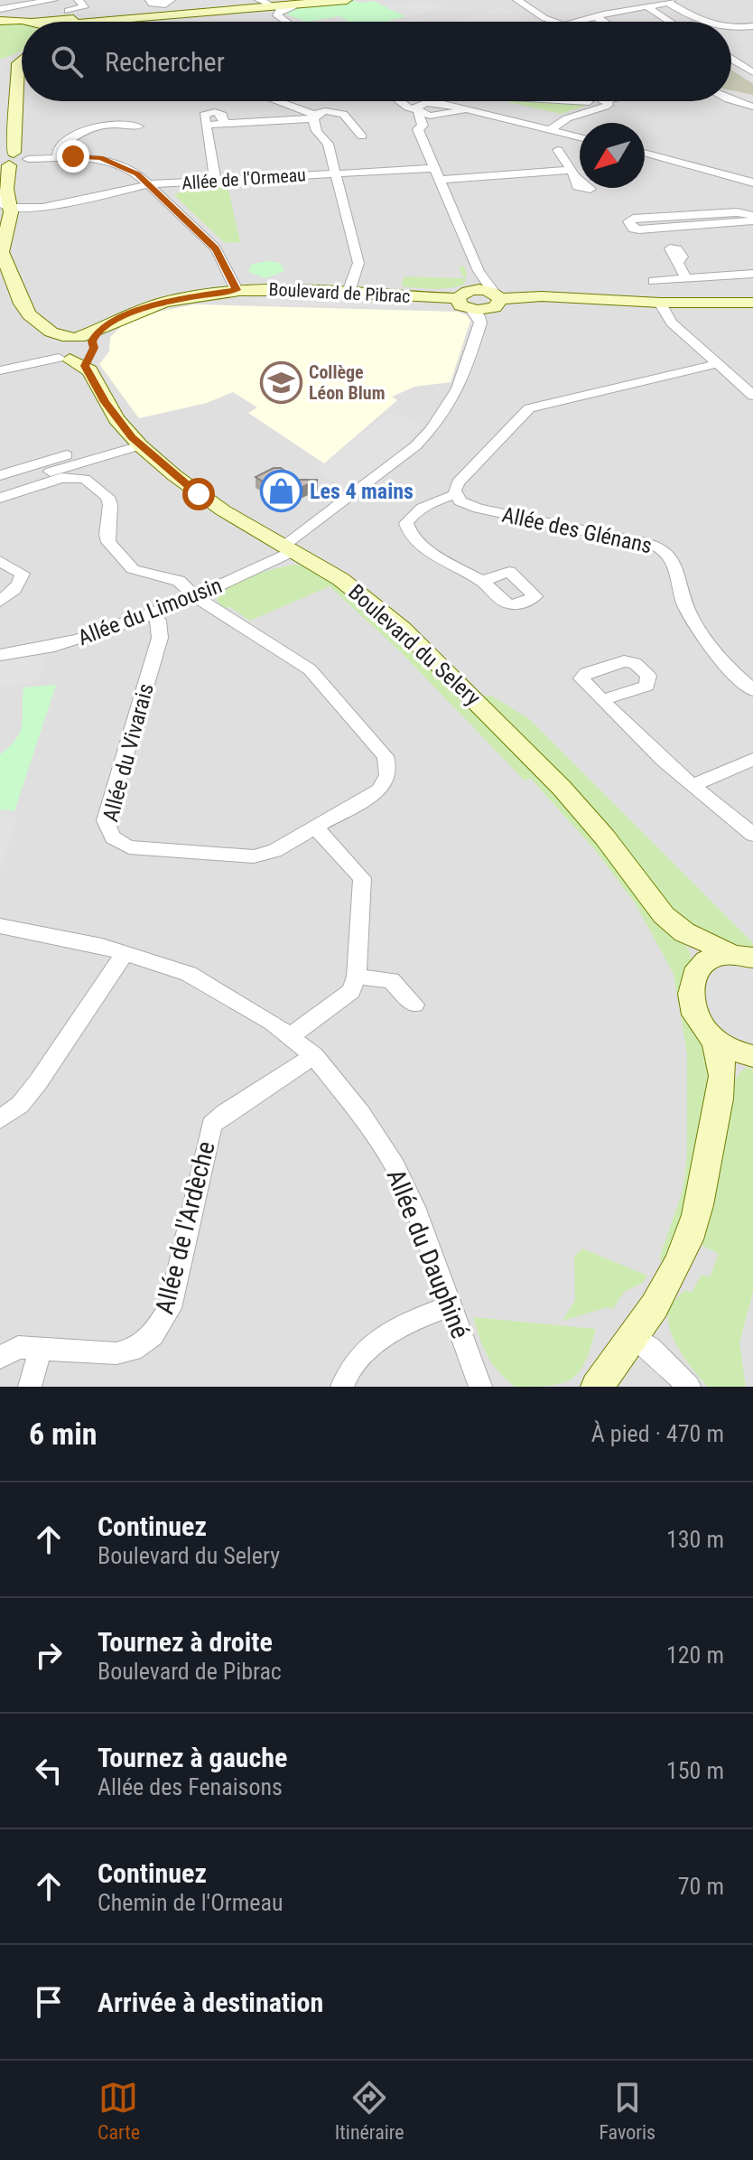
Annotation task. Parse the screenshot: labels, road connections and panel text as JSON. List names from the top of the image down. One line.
{"streets":{"street":["Allée de l'Ormeau","Boulevard de Pibrac","Allée des Glénans","Allée du Limousin","Boulevard du Selery","Allée du Vivarais","Allée de l'Ardèche","Allée du Dauphiné"]},"crossings":[["Boulevard de Pibrac","Allée du Limousin"],["Boulevard de Pibrac","Boulevard du Selery"],["Allée du Limousin","Boulevard du Selery"],["Allée du Limousin","Allée du Vivarais"],["Allée de l'Ardèche","Allée du Dauphiné"]],"places":{"school or university":["Collège Léon Blum"],"shop":["Les 4 mains"]},"north":"bottom left","page":{"search":"Rechercher","heading":["6 min","À pied · 470 m"],"list":[["Continuez","Boulevard du Selery","130 m"],["Tournez à droite","Boulevard de Pibrac","120 m"],["Tournez à gauche","Allée des Fenaisons","150 m"],["Continuez","Chemin de l'Ormeau","70 m"],"Arrivée à destination"],"nav":["Carte","Itinéraire","Favoris"]}}
